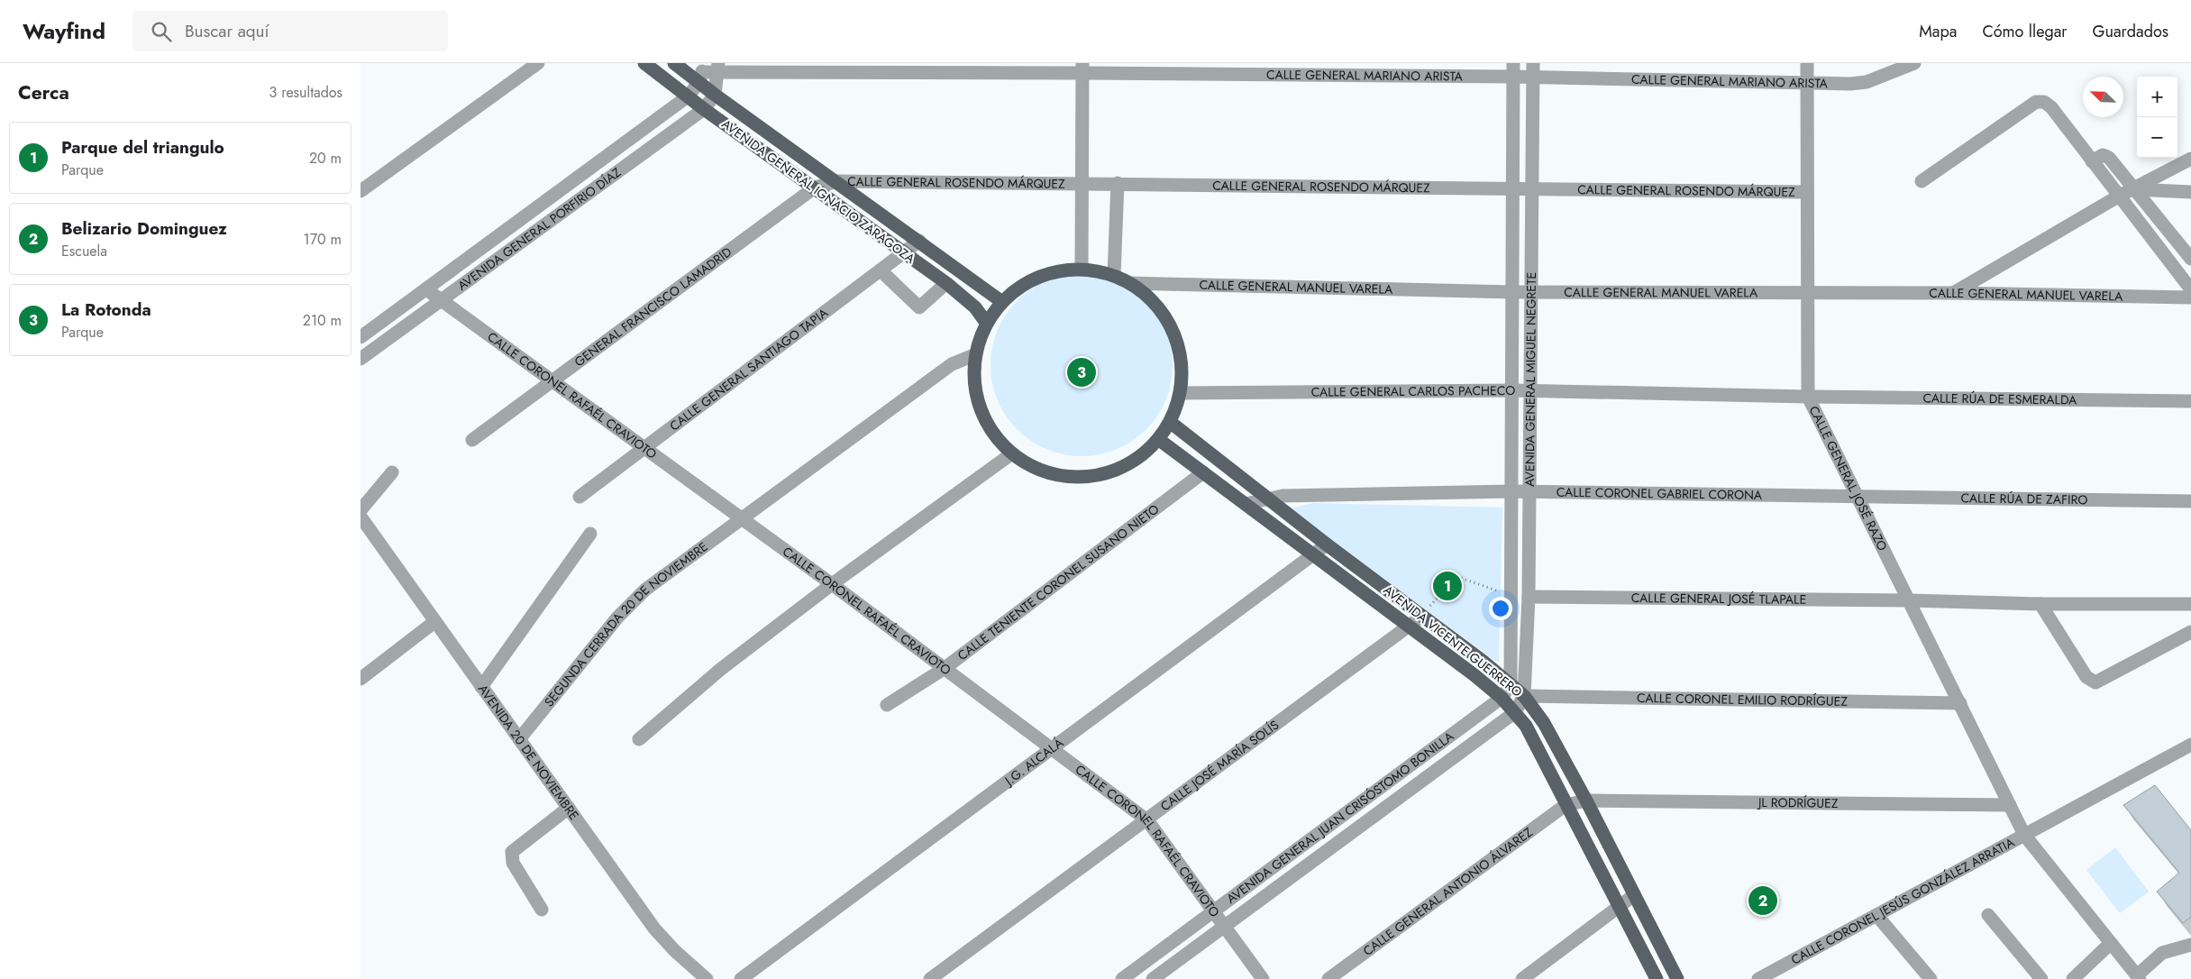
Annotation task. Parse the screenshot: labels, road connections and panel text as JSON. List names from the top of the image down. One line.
{"streets":{"main road":["AVENIDA GENERAL IGNACIO ZARAGOZA","AVENIDA VICENTE GUERRERO"],"street":["CALLE GENERAL MARIANO ARISTA","CALLE GENERAL ROSENDO MÁRQUEZ","AVENIDA GENERAL PORFIRIO DÍAZ","CALLE GENERAL MANUEL VARELA","GENERAL FRANCISCO LAMADRID","CALLE GENERAL SANTIAGO TAPIA","AVENIDA GENERAL MIGUEL NEGRETE","CALLE GENERAL CARLOS PACHECO","CALLE CORONEL RAFAÉL CRAVIOTO","CALLE RÚA DE ESMERALDA","CALLE GENERAL JOSÉ RAZO","CALLE CORONEL GABRIEL CORONA","CALLE RÚA DE ZAFIRO","CALLE TENIENTE CORONEL SUSANO NIETO","CALLE GENERAL JOSÉ TLAPALE","SEGUNDA CERRADA 20 DE NOVIEMBRE","CALLE CORONEL EMILIO RODRÍGUEZ","AVENIDA 20 DE NOVIEMBRE","J.G. ALCALÁ","CALLE JOSÉ MARÍA SOLÍS","JL RODRÍGUEZ","AVENIDA GENERAL JUAN CRISÓSTOMO BONILLA","CALLE GENERAL ANTONIO ÁLVAREZ","CALLE CORONEL JESÚS GONZÁLEZ ARRATIA"]},"crossings":[["CALLE GENERAL MARIANO ARISTA","AVENIDA GENERAL IGNACIO ZARAGOZA"],["CALLE GENERAL MARIANO ARISTA","AVENIDA GENERAL PORFIRIO DÍAZ"],["CALLE GENERAL MARIANO ARISTA","AVENIDA GENERAL MIGUEL NEGRETE"],["CALLE GENERAL MARIANO ARISTA","CALLE GENERAL JOSÉ RAZO"],["CALLE GENERAL ROSENDO MÁRQUEZ","AVENIDA GENERAL IGNACIO ZARAGOZA"],["CALLE GENERAL ROSENDO MÁRQUEZ","GENERAL FRANCISCO LAMADRID"],["CALLE GENERAL ROSENDO MÁRQUEZ","AVENIDA GENERAL MIGUEL NEGRETE"],["CALLE GENERAL ROSENDO MÁRQUEZ","CALLE GENERAL JOSÉ RAZO"],["AVENIDA GENERAL IGNACIO ZARAGOZA","AVENIDA GENERAL PORFIRIO DÍAZ"],["AVENIDA GENERAL IGNACIO ZARAGOZA","GENERAL FRANCISCO LAMADRID"],["AVENIDA GENERAL IGNACIO ZARAGOZA","CALLE GENERAL SANTIAGO TAPIA"],["AVENIDA GENERAL PORFIRIO DÍAZ","CALLE CORONEL RAFAÉL CRAVIOTO"],["CALLE GENERAL MANUEL VARELA","AVENIDA GENERAL MIGUEL NEGRETE"],["CALLE GENERAL MANUEL VARELA","CALLE GENERAL JOSÉ RAZO"],["GENERAL FRANCISCO LAMADRID","CALLE CORONEL RAFAÉL CRAVIOTO"],["CALLE GENERAL SANTIAGO TAPIA","CALLE CORONEL RAFAÉL CRAVIOTO"],["AVENIDA GENERAL MIGUEL NEGRETE","CALLE GENERAL CARLOS PACHECO"],["AVENIDA GENERAL MIGUEL NEGRETE","CALLE CORONEL GABRIEL CORONA"],["AVENIDA GENERAL MIGUEL NEGRETE","CALLE GENERAL JOSÉ TLAPALE"],["AVENIDA GENERAL MIGUEL NEGRETE","AVENIDA VICENTE GUERRERO"],["AVENIDA GENERAL MIGUEL NEGRETE","CALLE CORONEL EMILIO RODRÍGUEZ"],["AVENIDA GENERAL MIGUEL NEGRETE","AVENIDA GENERAL JUAN CRISÓSTOMO BONILLA"],["CALLE GENERAL CARLOS PACHECO","CALLE RÚA DE ESMERALDA"],["CALLE GENERAL CARLOS PACHECO","CALLE GENERAL JOSÉ RAZO"],["CALLE CORONEL RAFAÉL CRAVIOTO","CALLE TENIENTE CORONEL SUSANO NIETO"],["CALLE CORONEL RAFAÉL CRAVIOTO","SEGUNDA CERRADA 20 DE NOVIEMBRE"],["CALLE CORONEL RAFAÉL CRAVIOTO","J.G. ALCALÁ"],["CALLE CORONEL RAFAÉL CRAVIOTO","CALLE JOSÉ MARÍA SOLÍS"],["CALLE CORONEL RAFAÉL CRAVIOTO","AVENIDA GENERAL JUAN CRISÓSTOMO BONILLA"],["CALLE RÚA DE ESMERALDA","CALLE GENERAL JOSÉ RAZO"],["CALLE GENERAL JOSÉ RAZO","CALLE CORONEL GABRIEL CORONA"],["CALLE GENERAL JOSÉ RAZO","CALLE RÚA DE ZAFIRO"],["CALLE GENERAL JOSÉ RAZO","CALLE GENERAL JOSÉ TLAPALE"],["CALLE GENERAL JOSÉ RAZO","CALLE CORONEL EMILIO RODRÍGUEZ"],["CALLE GENERAL JOSÉ RAZO","JL RODRÍGUEZ"],["CALLE GENERAL JOSÉ RAZO","CALLE CORONEL JESÚS GONZÁLEZ ARRATIA"],["CALLE CORONEL GABRIEL CORONA","CALLE RÚA DE ZAFIRO"],["CALLE CORONEL GABRIEL CORONA","AVENIDA VICENTE GUERRERO"],["CALLE TENIENTE CORONEL SUSANO NIETO","AVENIDA VICENTE GUERRERO"],["SEGUNDA CERRADA 20 DE NOVIEMBRE","AVENIDA 20 DE NOVIEMBRE"],["AVENIDA VICENTE GUERRERO","CALLE CORONEL EMILIO RODRÍGUEZ"],["AVENIDA VICENTE GUERRERO","J.G. ALCALÁ"],["AVENIDA VICENTE GUERRERO","CALLE JOSÉ MARÍA SOLÍS"],["AVENIDA VICENTE GUERRERO","JL RODRÍGUEZ"],["AVENIDA VICENTE GUERRERO","AVENIDA GENERAL JUAN CRISÓSTOMO BONILLA"],["AVENIDA VICENTE GUERRERO","CALLE GENERAL ANTONIO ÁLVAREZ"],["CALLE CORONEL EMILIO RODRÍGUEZ","AVENIDA GENERAL JUAN CRISÓSTOMO BONILLA"],["JL RODRÍGUEZ","CALLE GENERAL ANTONIO ÁLVAREZ"]],"north":"top left","page":{"header":"Wayfind","search":"Buscar aquí","nav":["Mapa","Cómo llegar","Guardados"],"heading":["Cerca","3 resultados"],"map_buttons":["+","−"],"list":[{"mark":"1","name":"Parque del triangulo","note":"Parque","value":"20 m"},{"mark":"2","name":"Belizario Dominguez","note":"Escuela","value":"170 m"},{"mark":"3","name":"La Rotonda","note":"Parque","value":"210 m"}],"pins":["3","1","2"]}}
